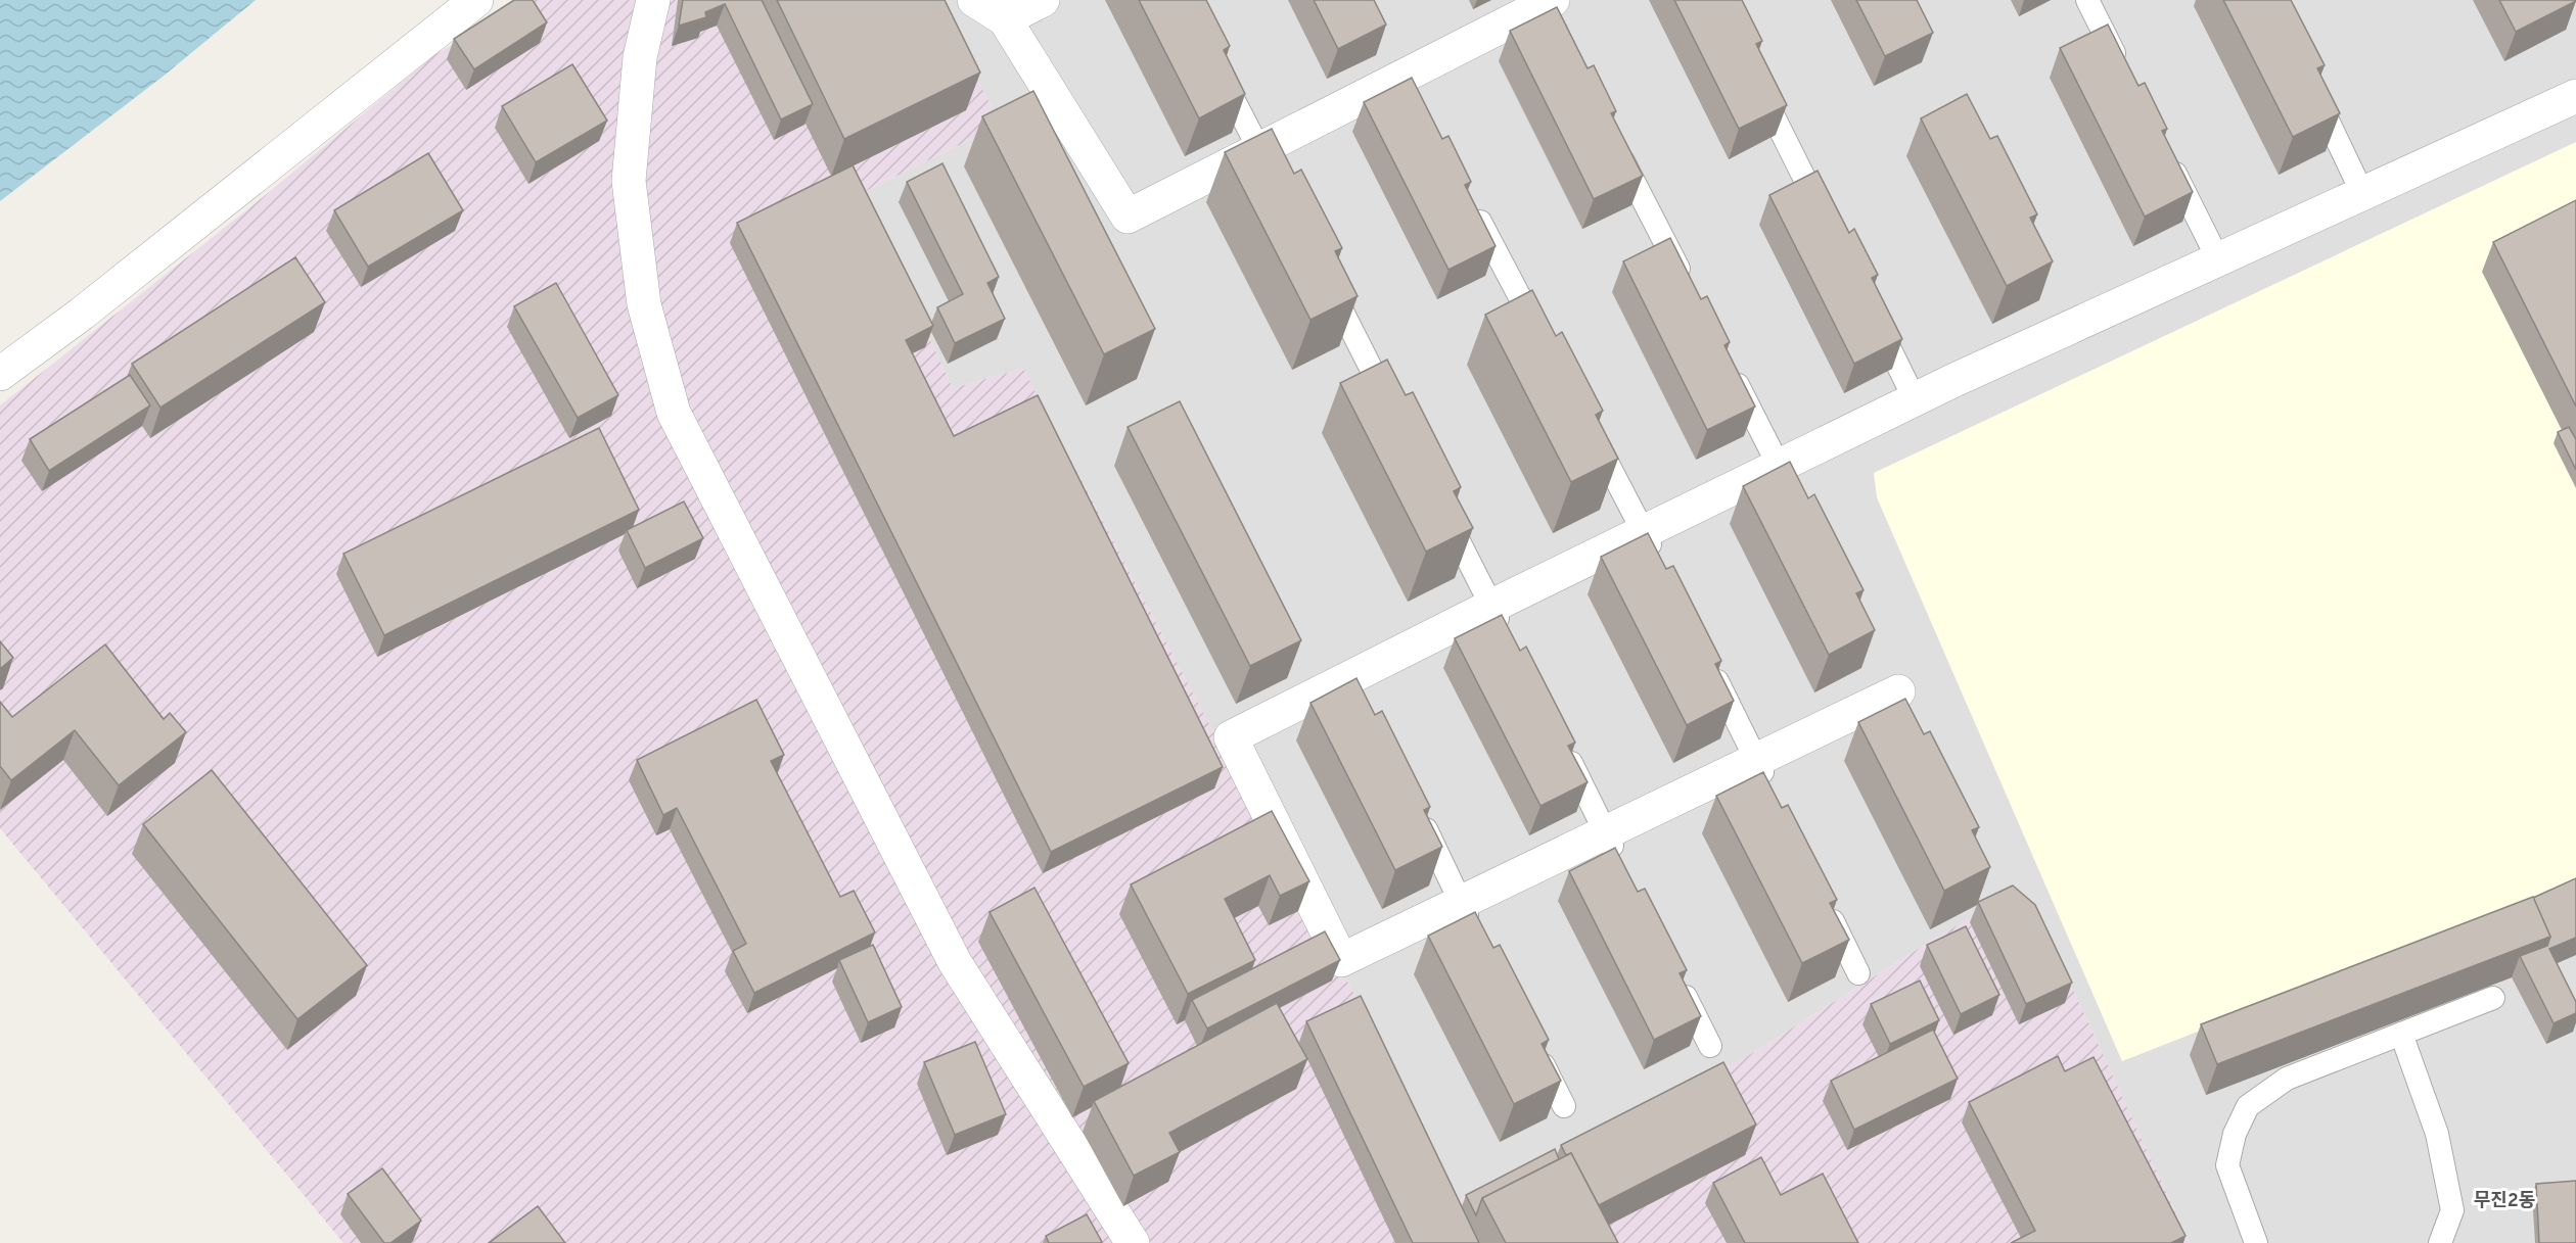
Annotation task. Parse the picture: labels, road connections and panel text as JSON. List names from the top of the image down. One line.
{"districts":["무진2동"]}
